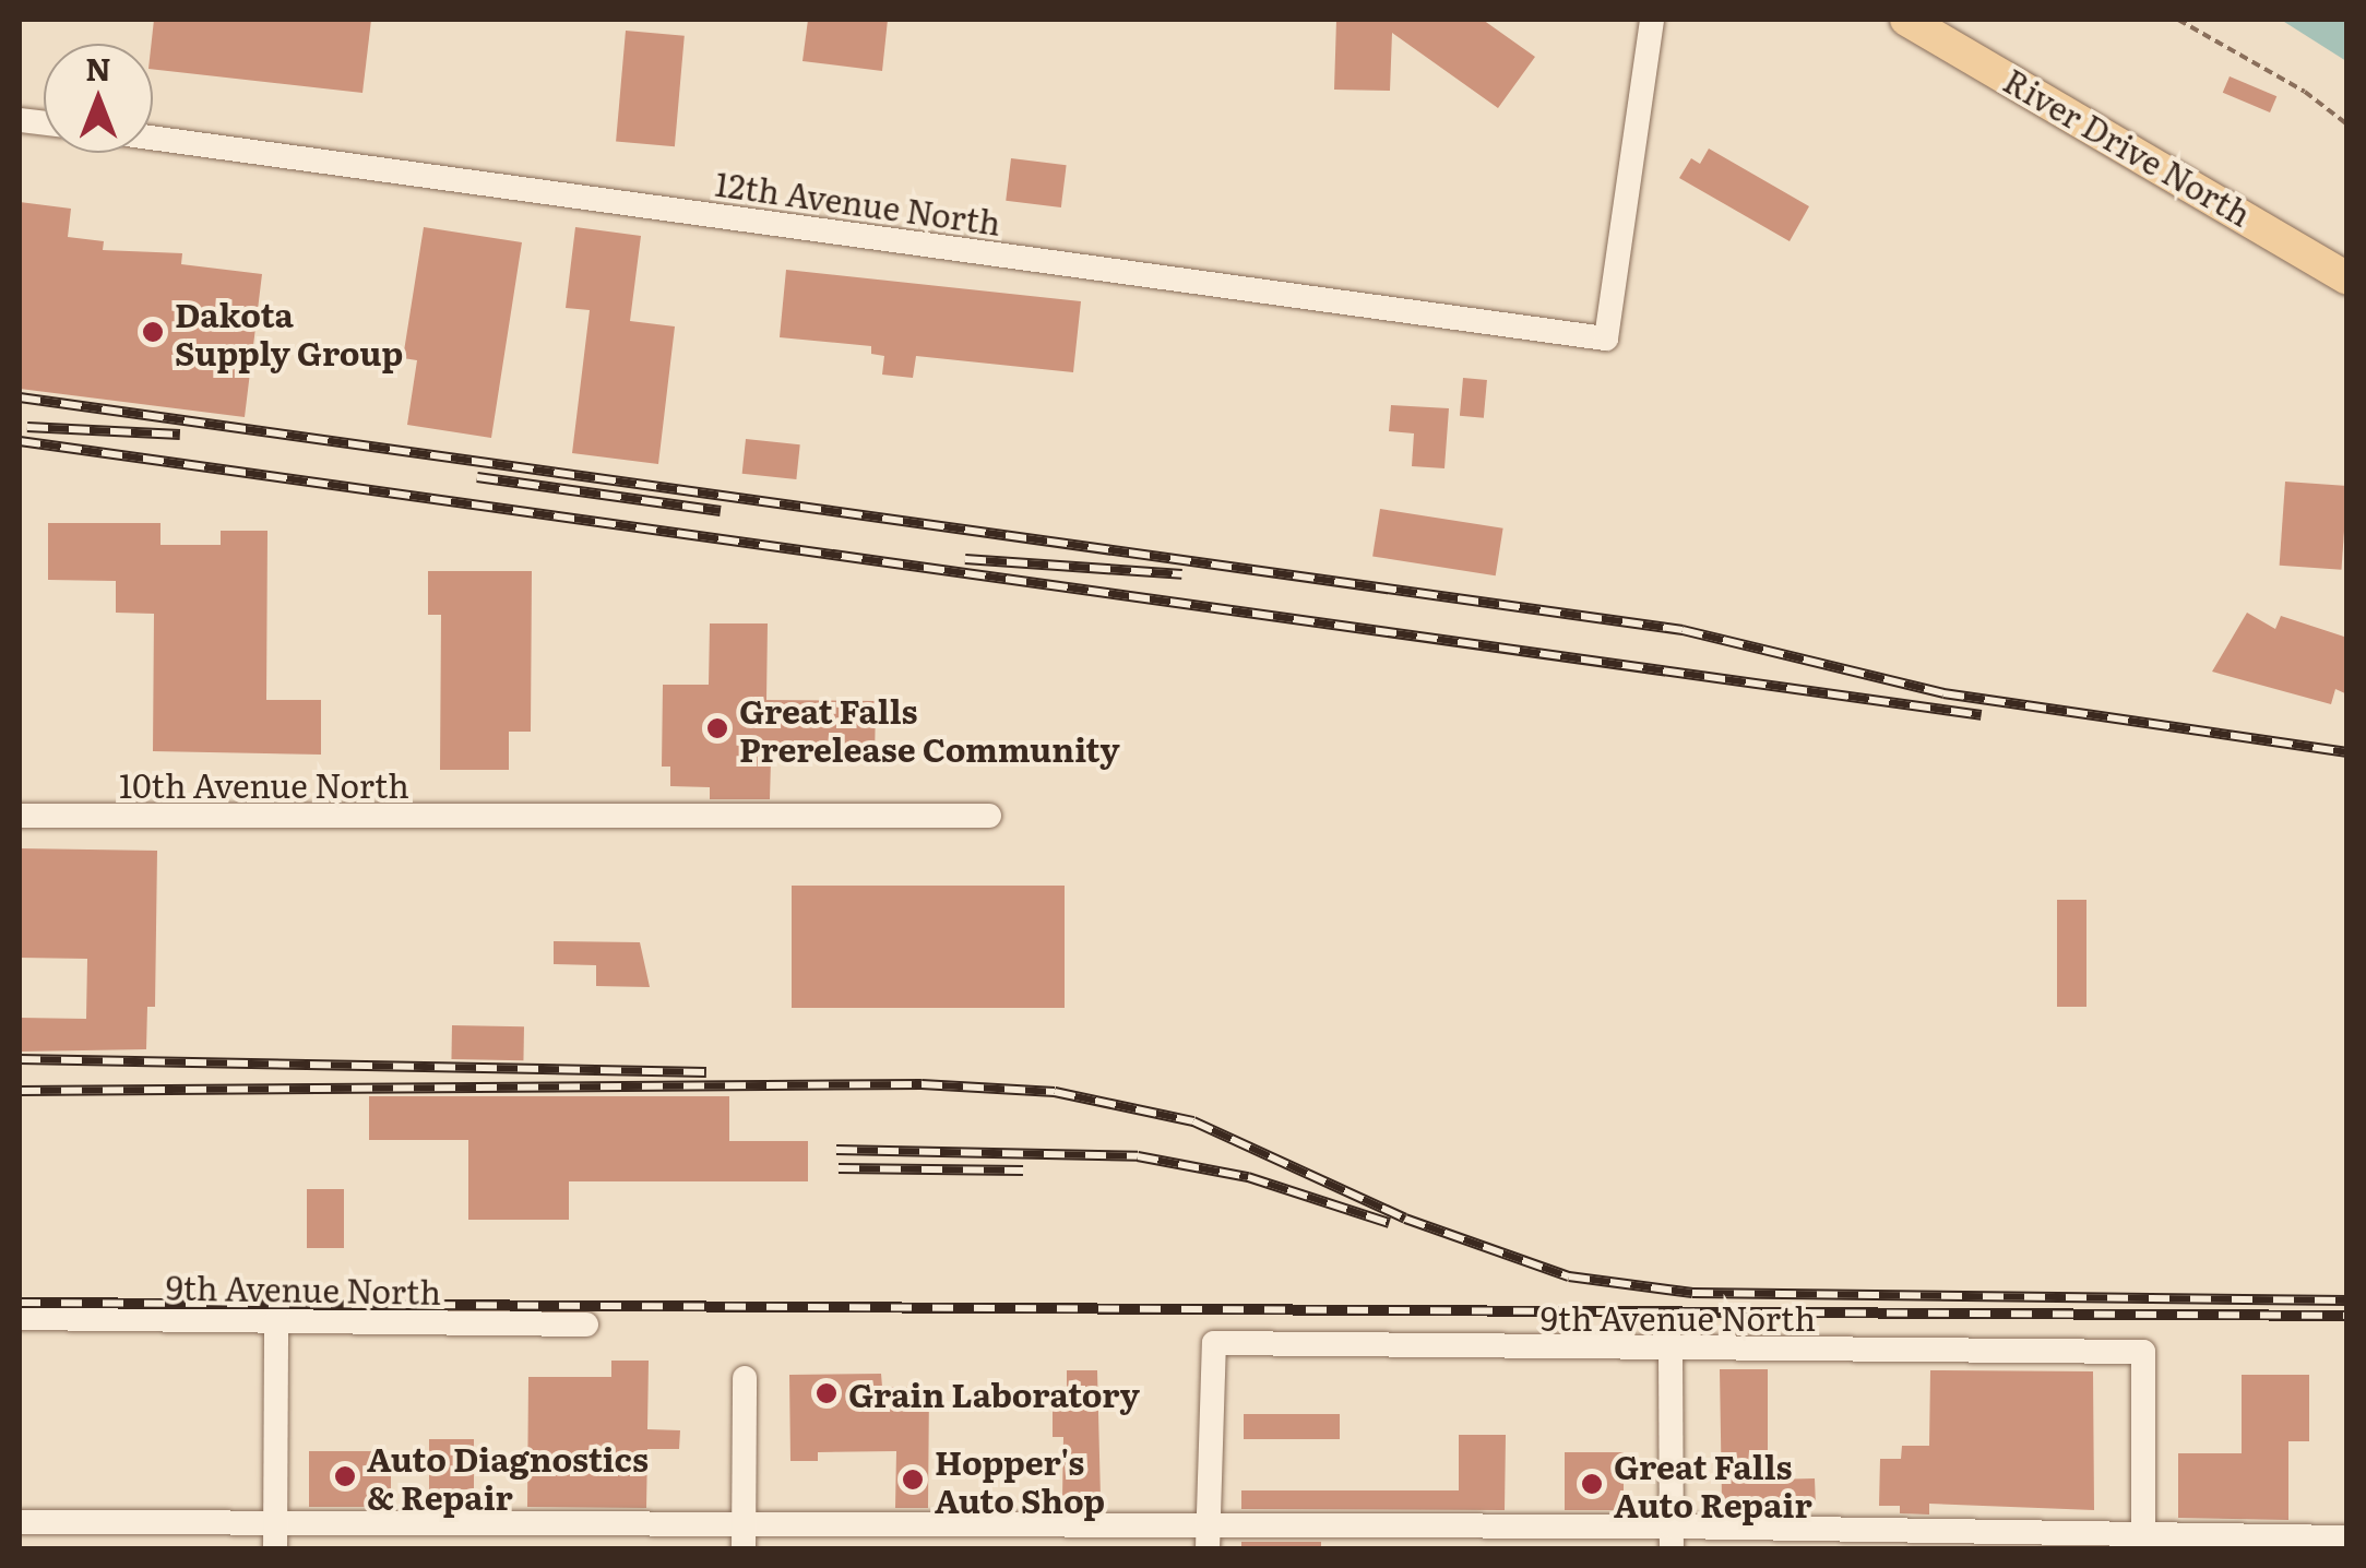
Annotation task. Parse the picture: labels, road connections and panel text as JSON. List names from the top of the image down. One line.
{"streets":{"main road":["River Drive North"],"street":["12th Avenue North","10th Avenue North","9th Avenue North"]},"places":["Dakota Supply Group","Great Falls Prerelease Community","Grain Laboratory","Auto Diagnostics & Repair","Hopper's Auto Shop","Great Falls Auto Repair"],"north":"top"}
